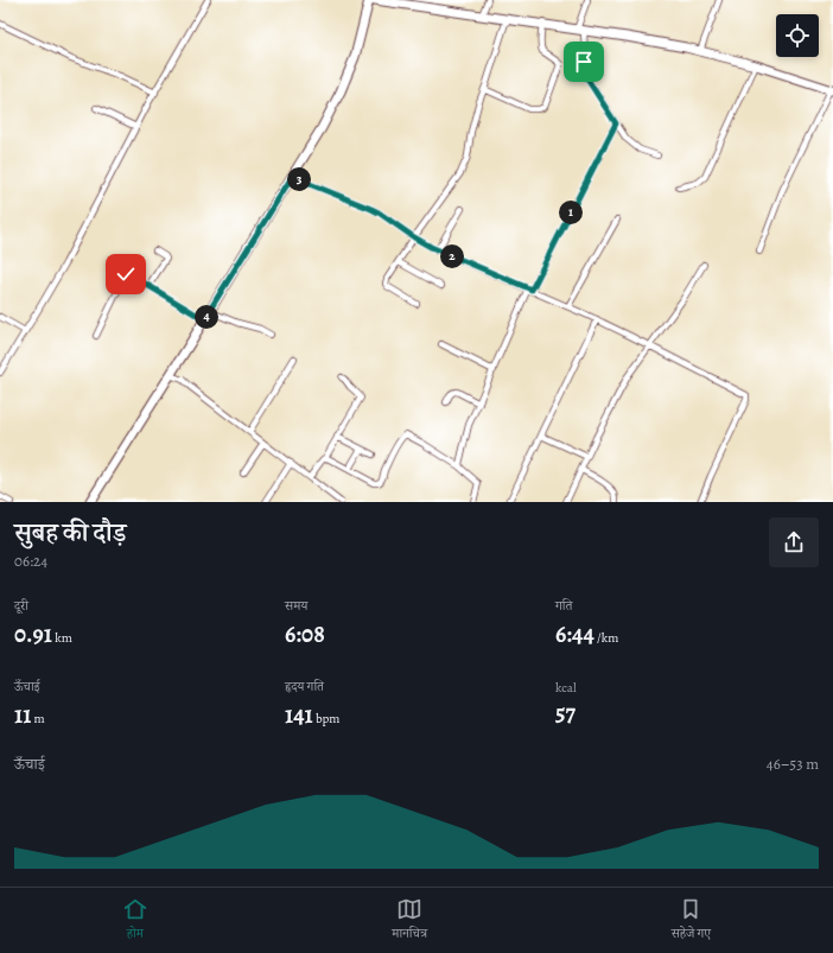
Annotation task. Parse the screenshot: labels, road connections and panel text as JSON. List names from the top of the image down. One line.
{"page":{"pins":["3","1","2","4"],"heading":["सुबह की दौड़","06:24"],"stats":[["दूरी","0.91 km"],["समय","6:08"],["गति","6:44 /km"],["ऊँचाई","11 m"],["हृदय गति","141 bpm"],["kcal","57"]],"chart":["ऊँचाई","46–53 m"],"tabs":["होम","मानचित्र","सहेजे गए"]}}
